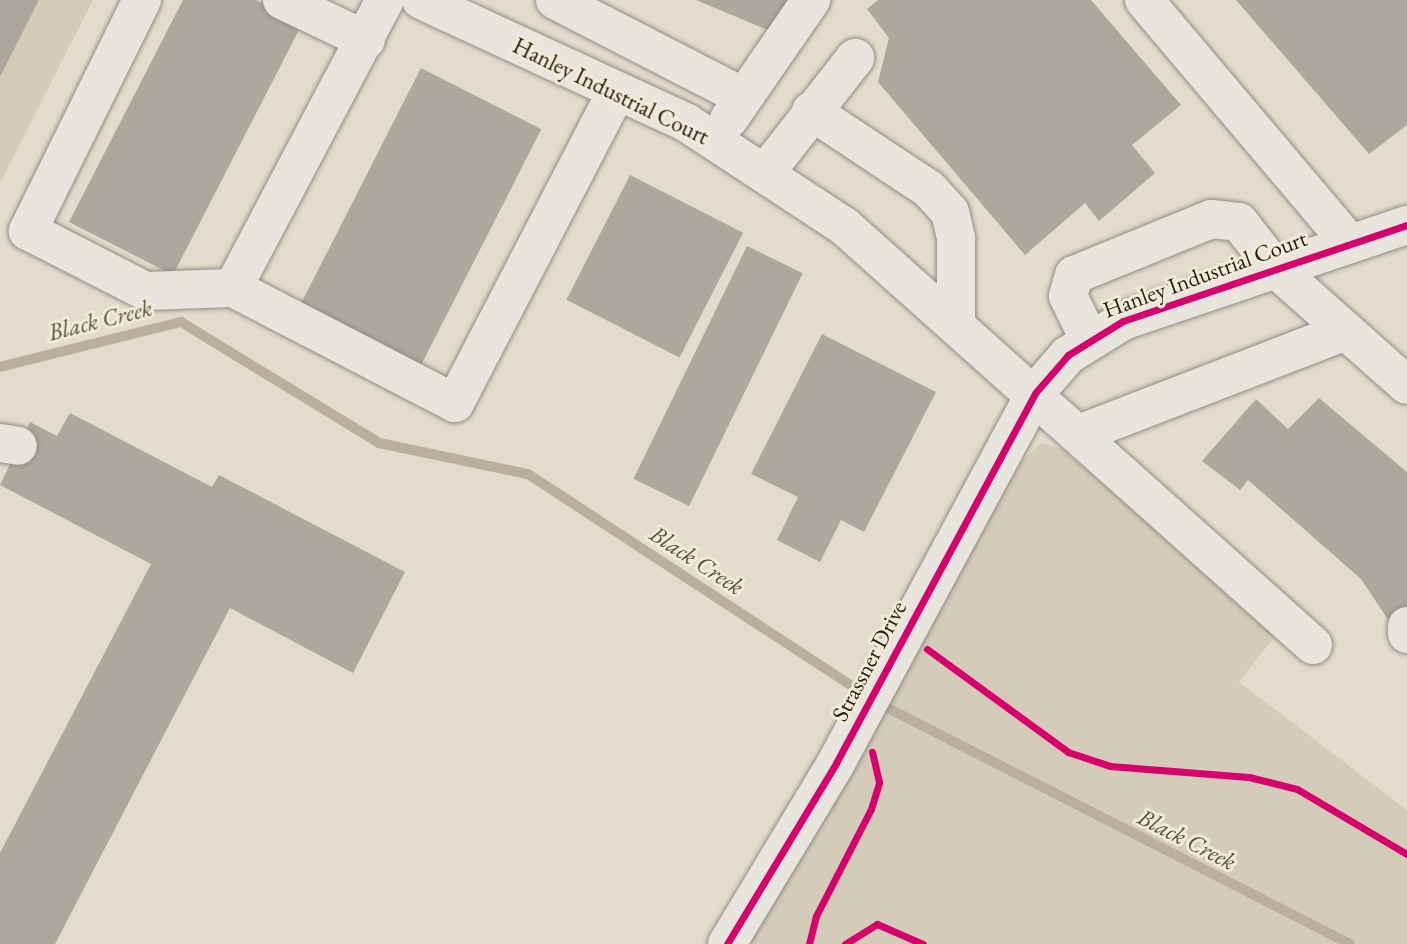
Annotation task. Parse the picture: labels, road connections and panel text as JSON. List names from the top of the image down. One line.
{"streets":{"street":["Hanley Industrial Court","Strassner Drive"]},"crossings":[["Hanley Industrial Court","Strassner Drive"]],"water":["Black Creek"]}
